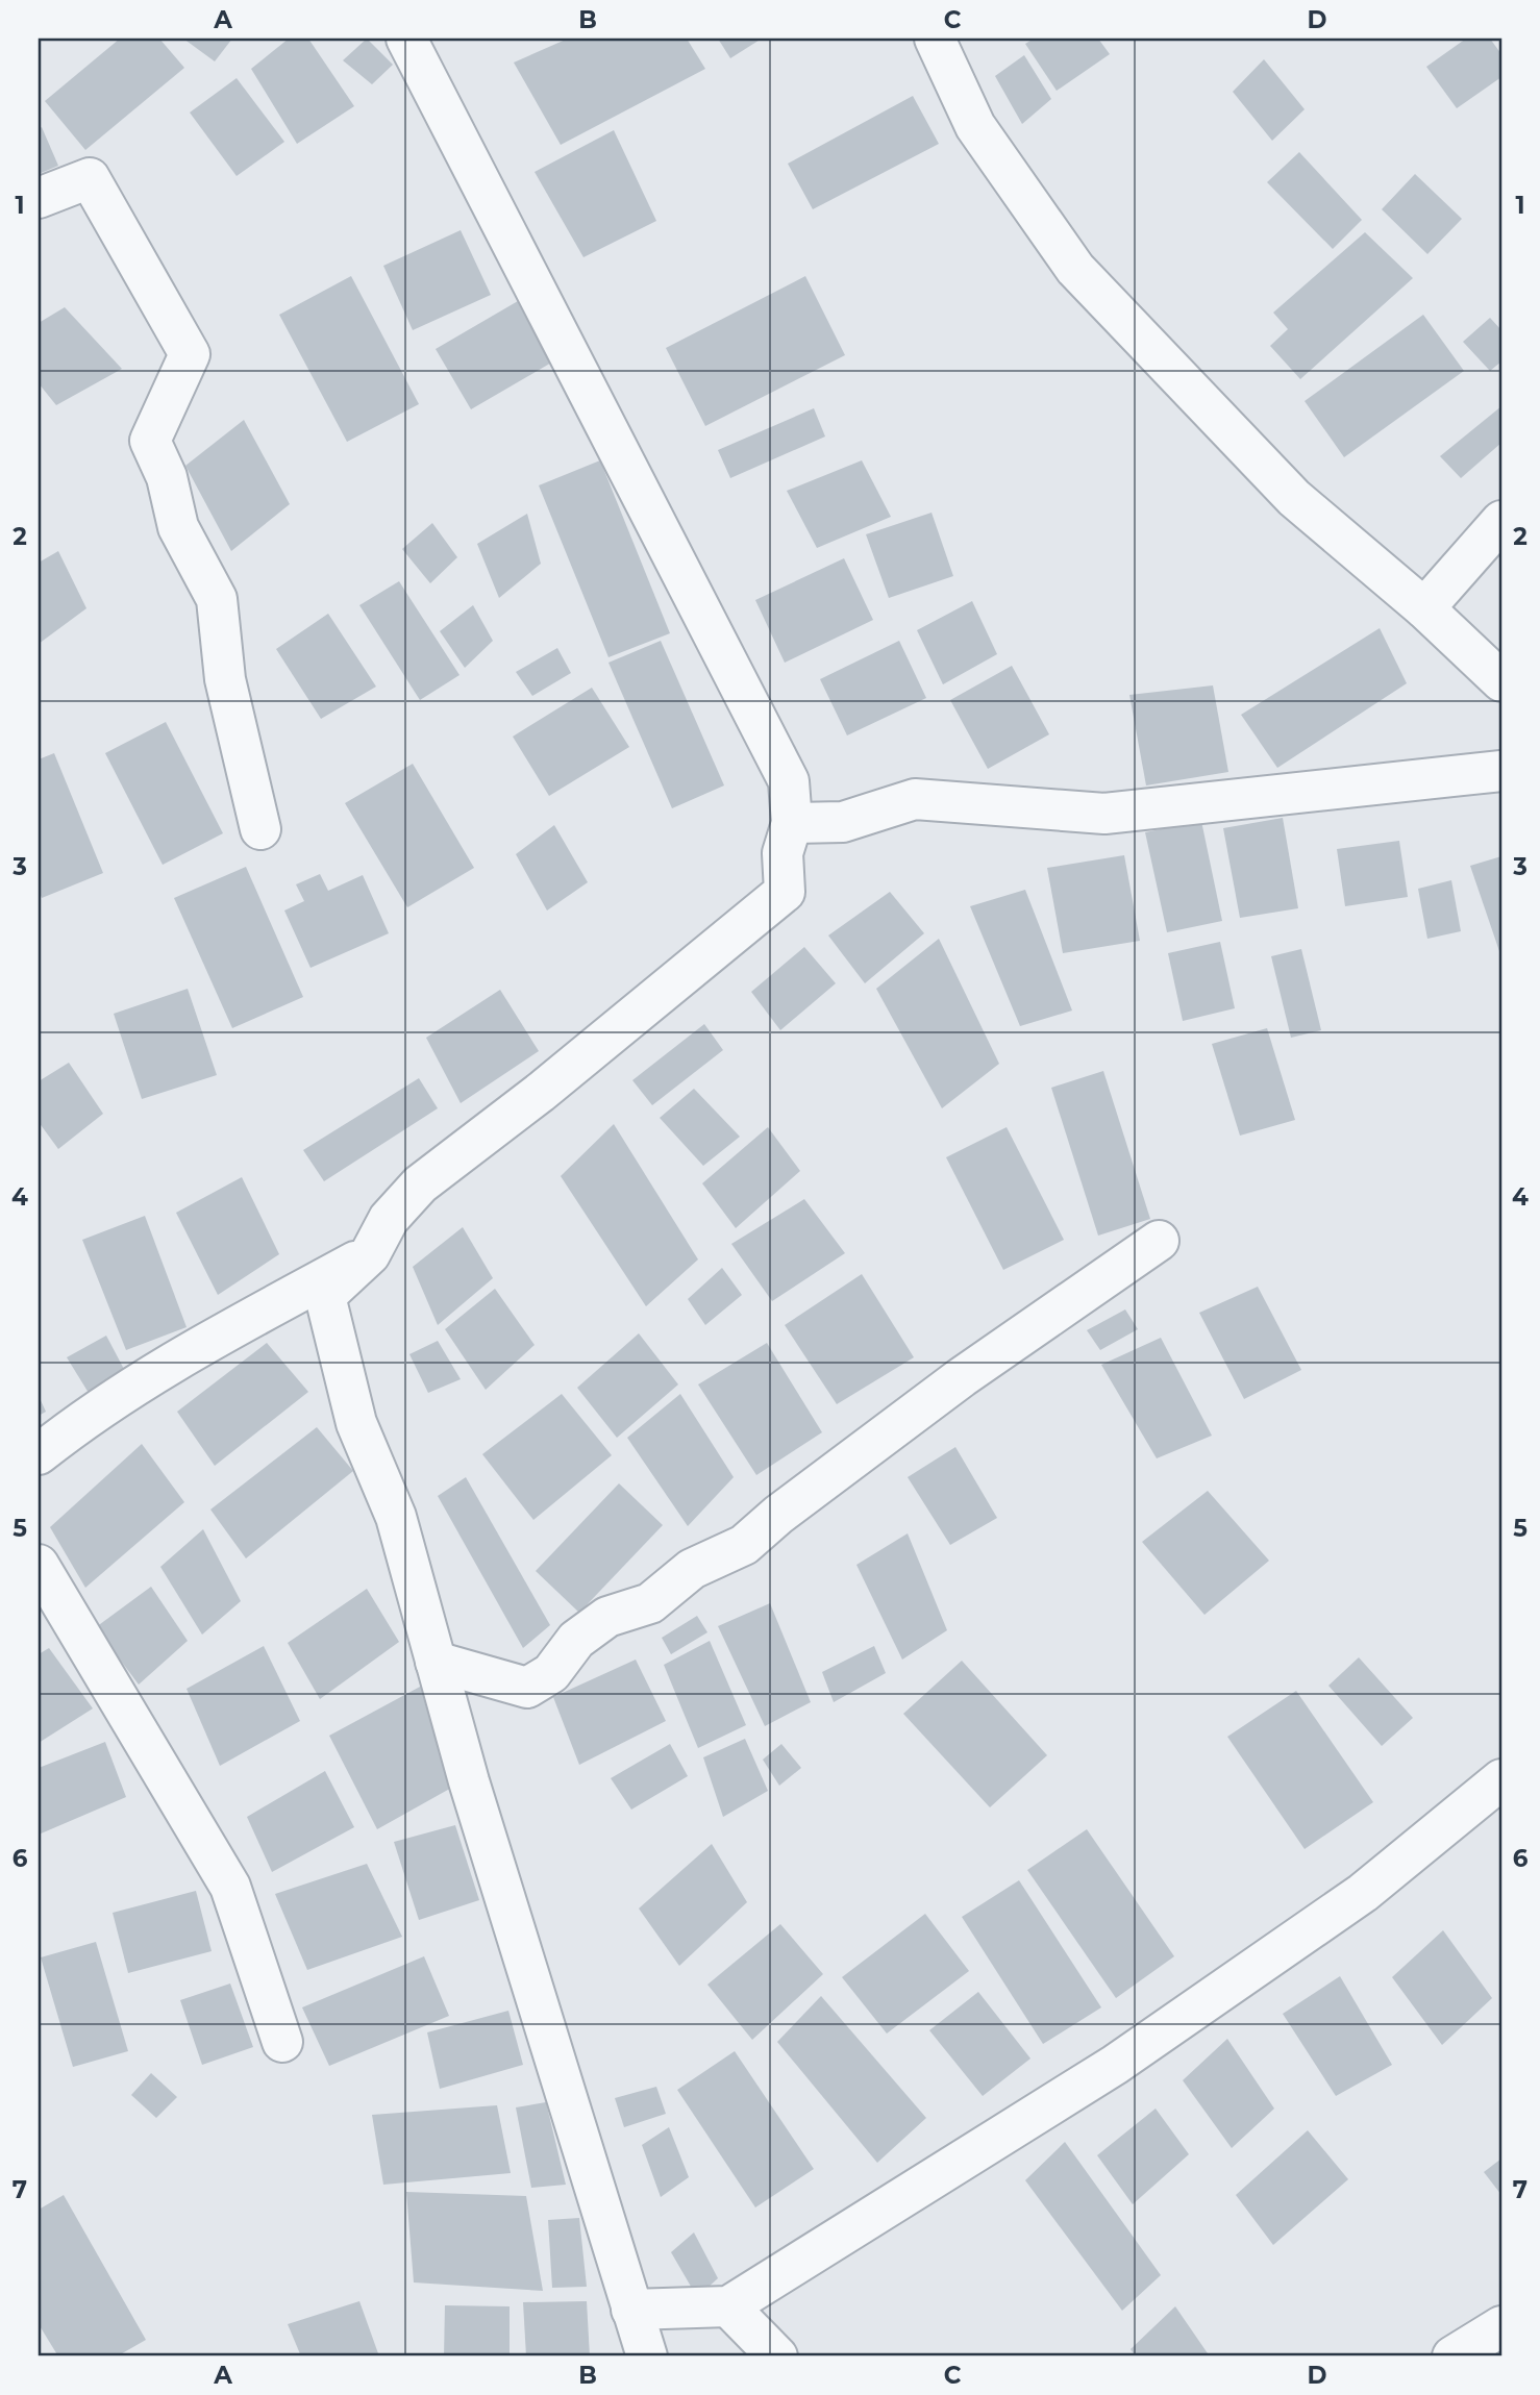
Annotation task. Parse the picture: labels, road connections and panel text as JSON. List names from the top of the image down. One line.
{"grid":{"columns":["A","B","C","D"],"rows":["1","2","3","4","5","6","7"]}}
